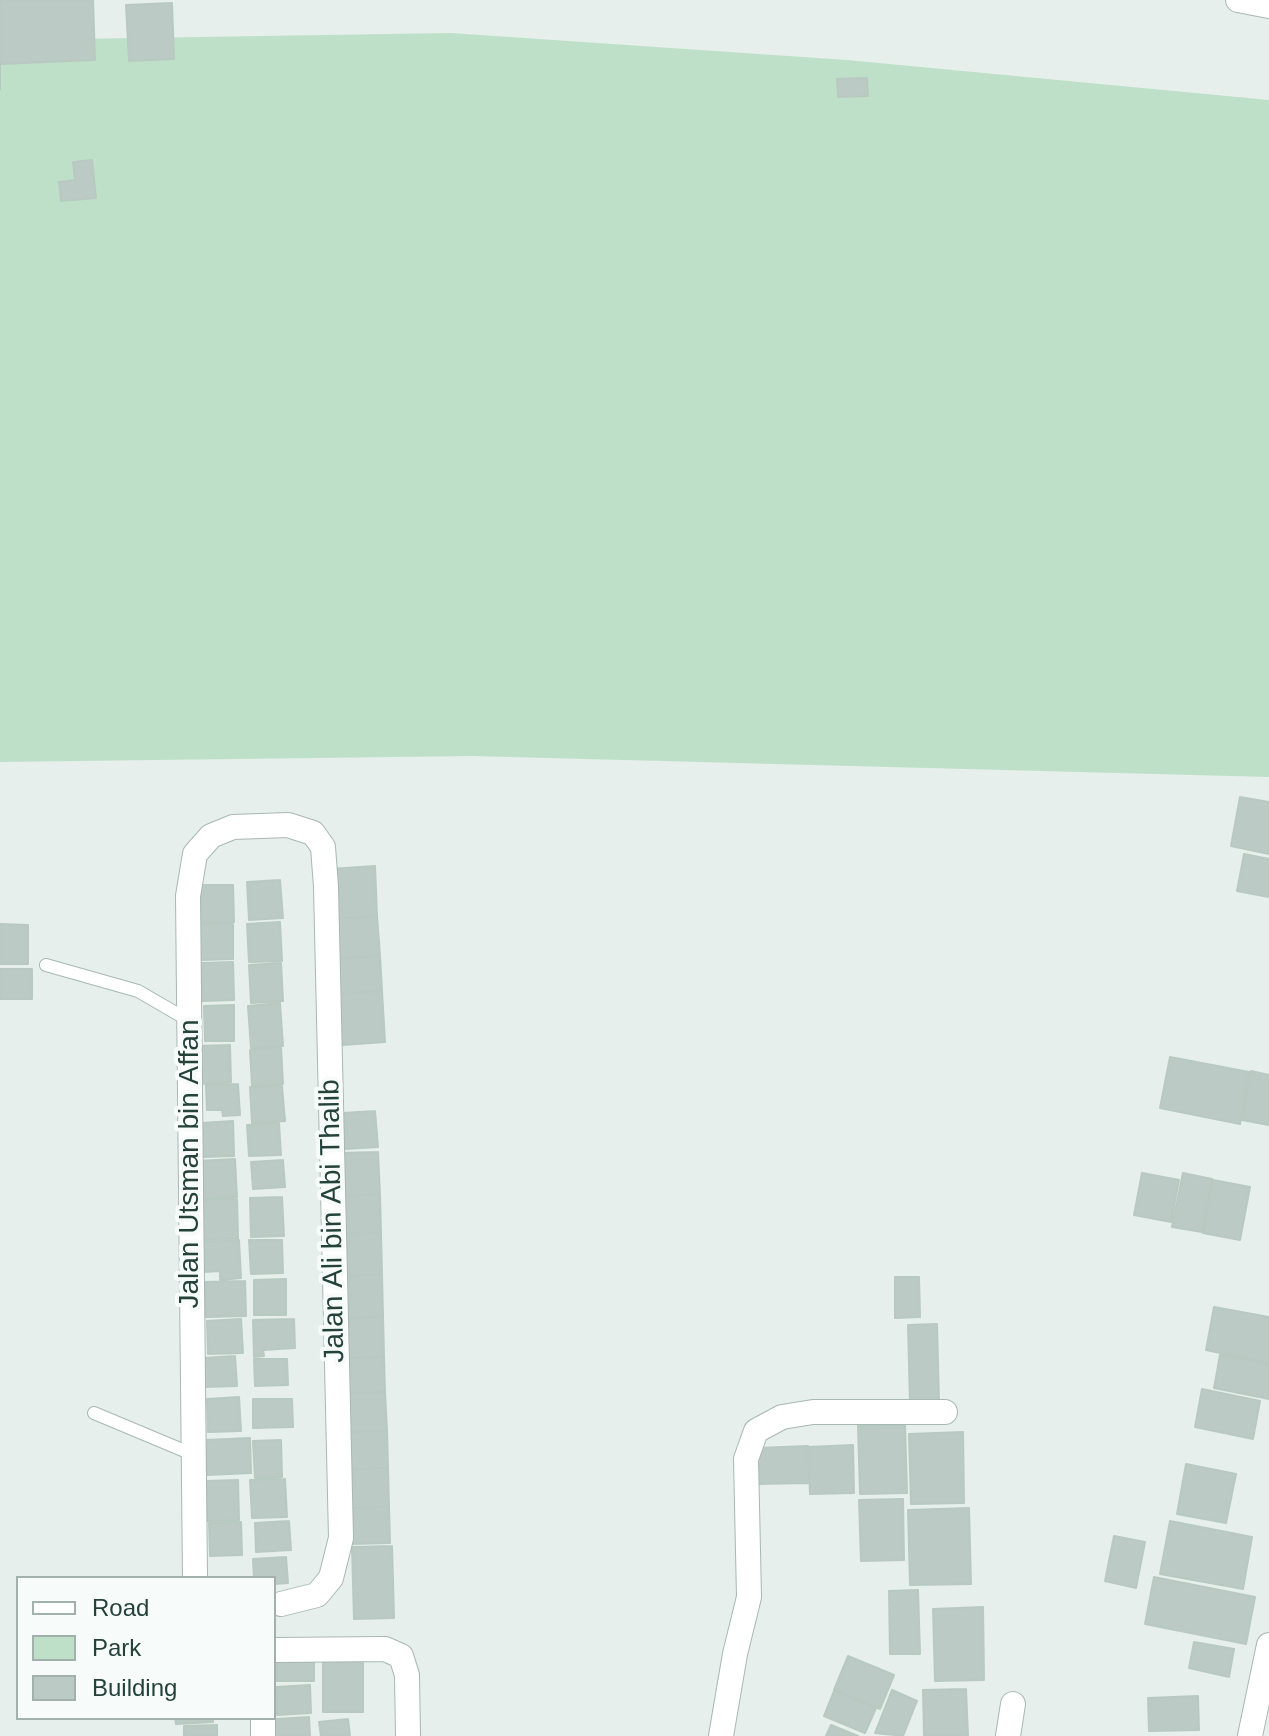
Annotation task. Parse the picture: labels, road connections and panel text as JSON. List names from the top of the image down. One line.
{"streets":{"street":["Jalan Utsman bin Affan","Jalan Ali bin Abi Thalib"]},"crossings":[["Jalan Utsman bin Affan","Jalan Ali bin Abi Thalib"]],"legend":["Road","Park","Building"]}
